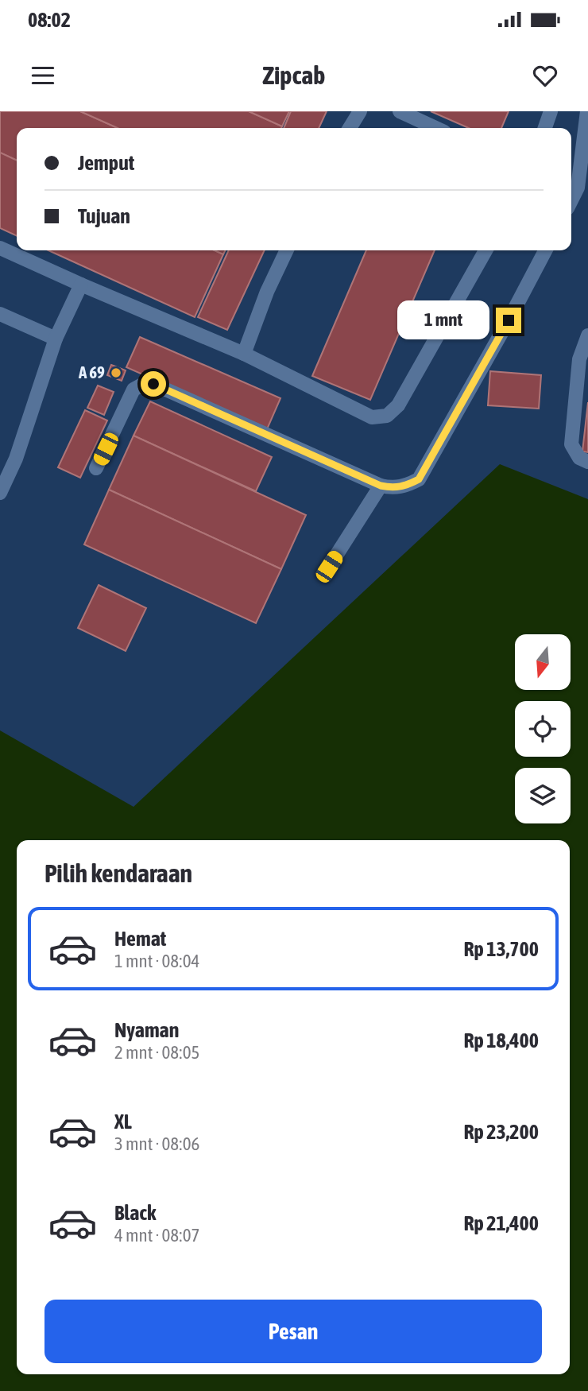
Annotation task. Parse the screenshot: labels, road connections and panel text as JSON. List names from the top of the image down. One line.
{"places":["A 69"],"north":"bottom","page":{"status":"08:02","header":"Zipcab","banner":["Jemput","Tujuan"],"bubble":"1 mnt","heading":"Pilih kendaraan","list":[{"name":"Hemat","note":"1 mnt · 08:04","value":"Rp 13,700"},{"name":"Nyaman","note":"2 mnt · 08:05","value":"Rp 18,400"},{"name":"XL","note":"3 mnt · 08:06","value":"Rp 23,200"},{"name":"Black","note":"4 mnt · 08:07","value":"Rp 21,400"}],"buttons":"Pesan"}}
